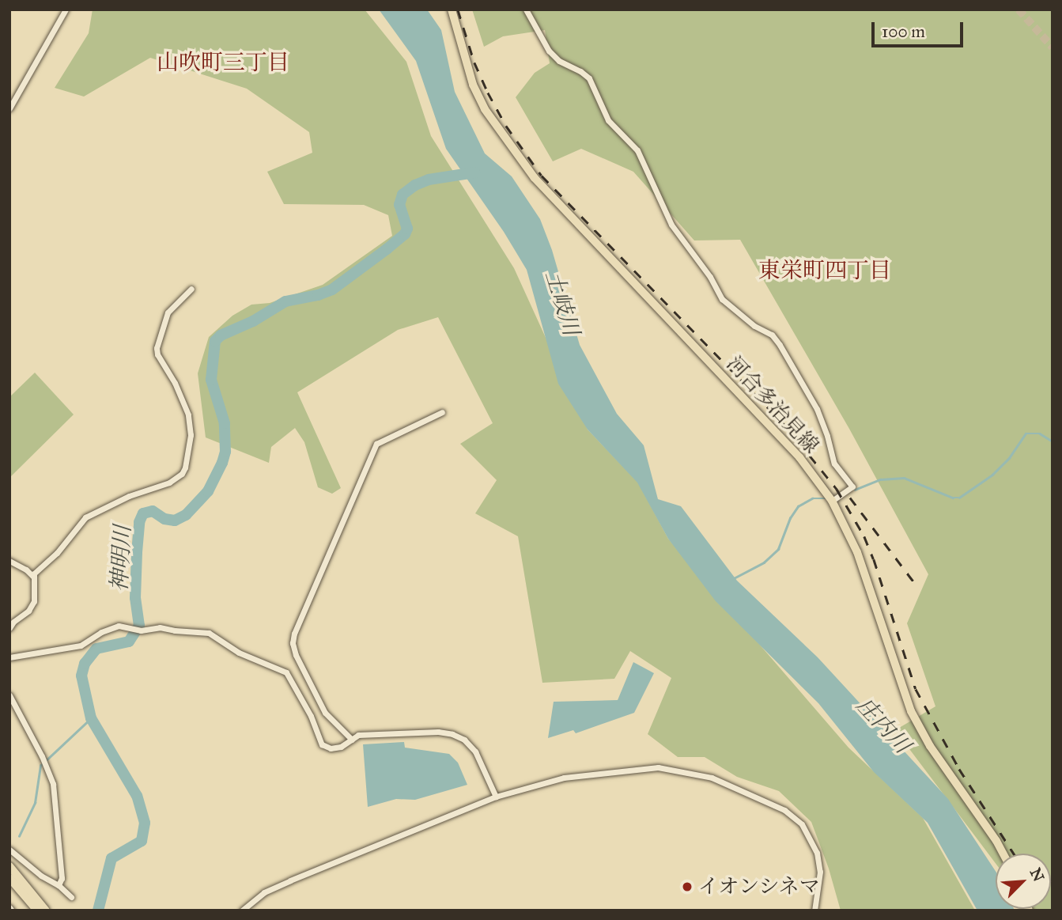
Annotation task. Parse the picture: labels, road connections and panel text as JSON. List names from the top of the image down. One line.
{"streets":{"main road":["河合多治見線"]},"districts":["山吹町三丁目","東栄町四丁目"],"water":["土岐川","神明川","庄内川"],"places":["イオンシネマ"],"scale_bar":"100 m","north":"top right"}
